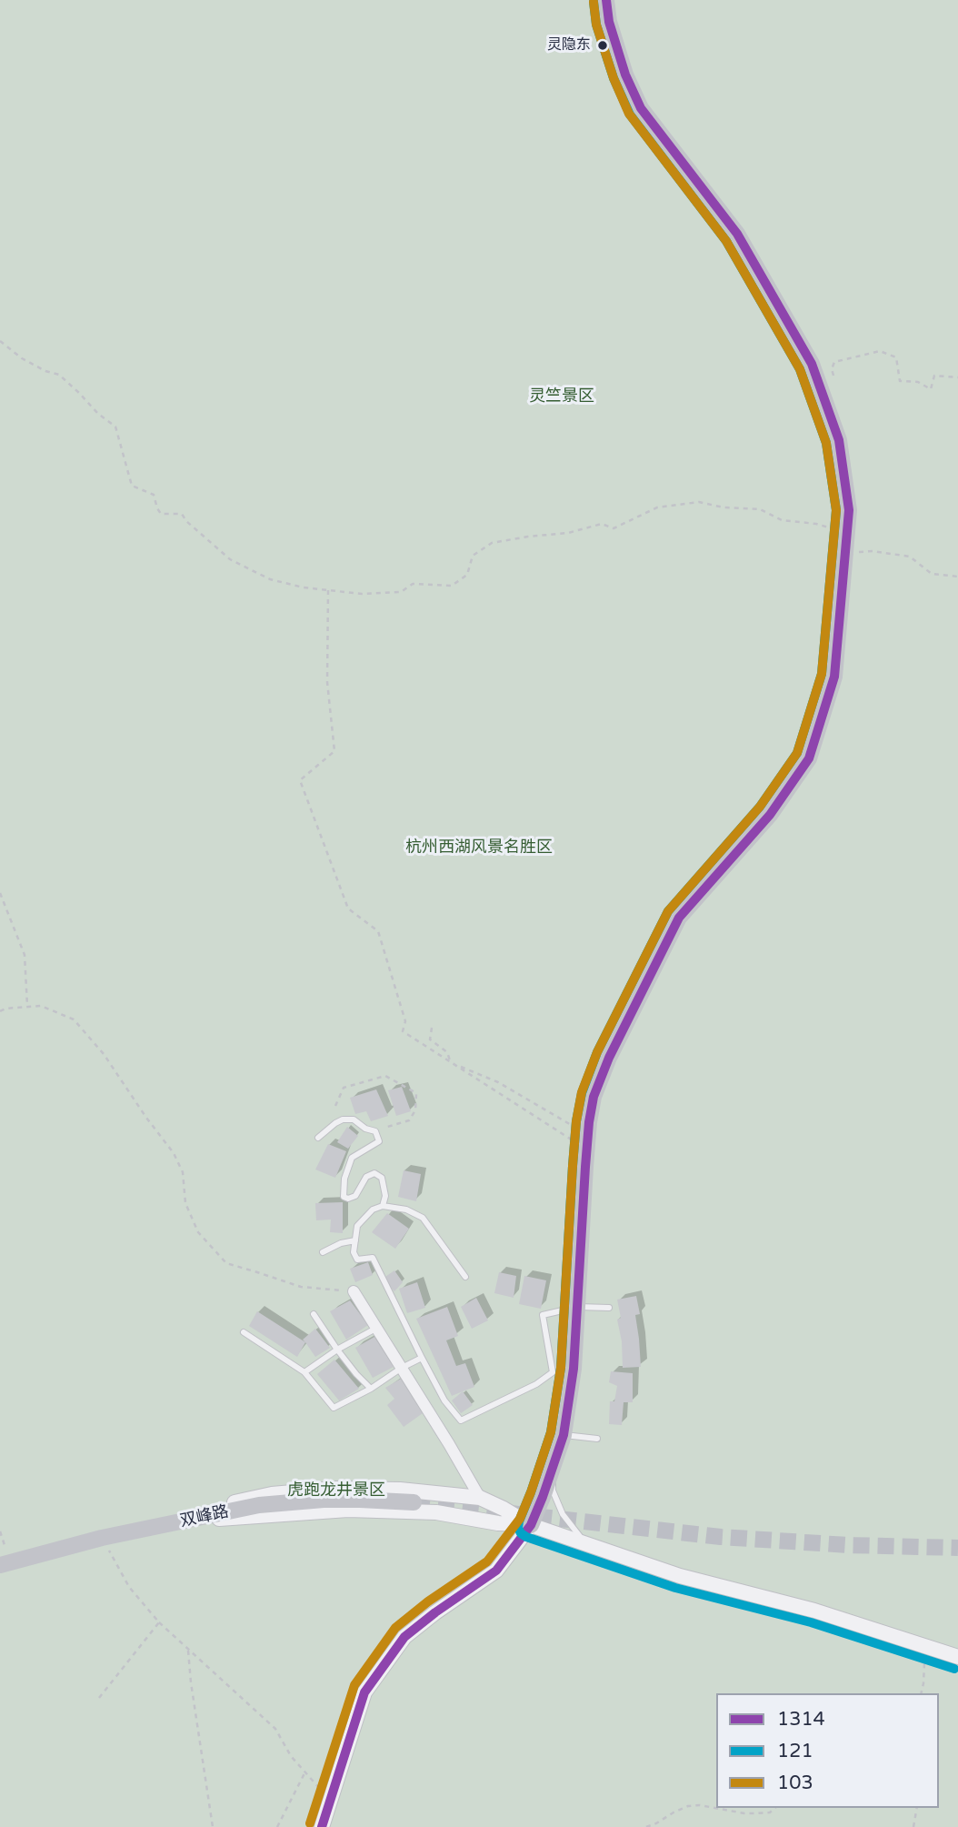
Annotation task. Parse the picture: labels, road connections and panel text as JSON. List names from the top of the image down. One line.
{"streets":{"main road":["双峰路"]},"parks":["灵竺景区","杭州西湖风景名胜区","虎跑龙井景区"],"places":["灵隐东"],"lines":["transit line 1314","transit line 121","transit line 103"],"legend":["1314","121","103"]}
